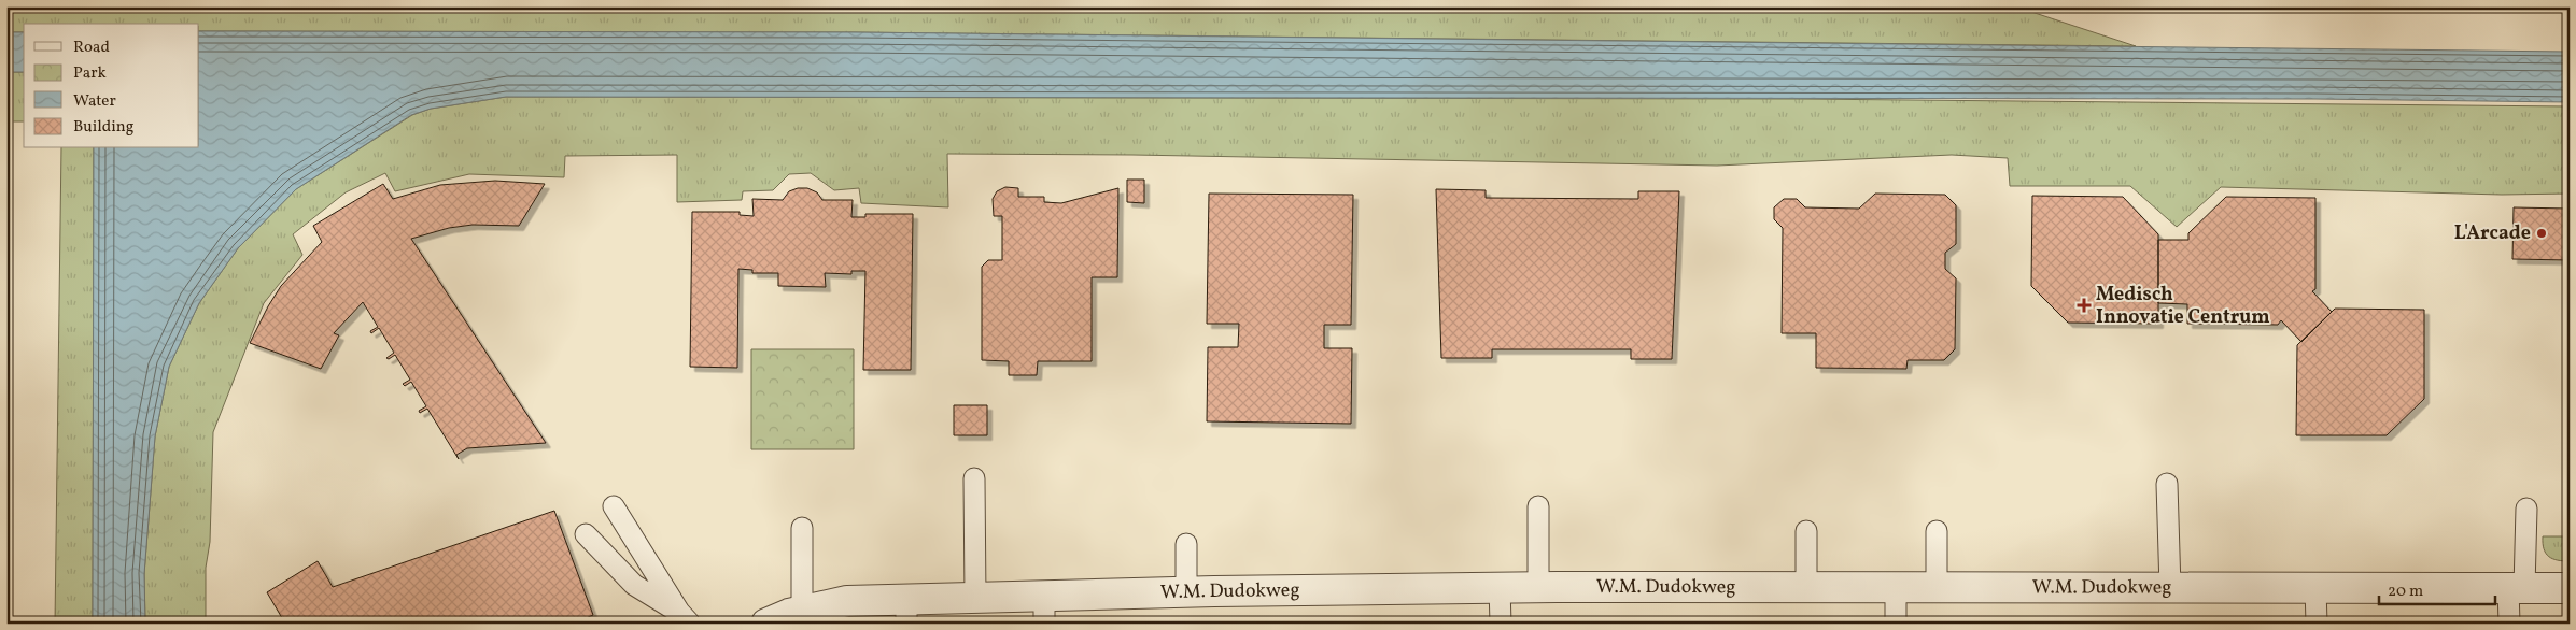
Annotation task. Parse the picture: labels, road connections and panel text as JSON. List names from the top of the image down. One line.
{"streets":{"street":["W.M. Dudokweg"]},"places":{"other":["L'Arcade"],"health":["Medisch Innovatie Centrum"]},"legend":["Road","Park","Water","Building"],"scale_bar":"20 m"}
